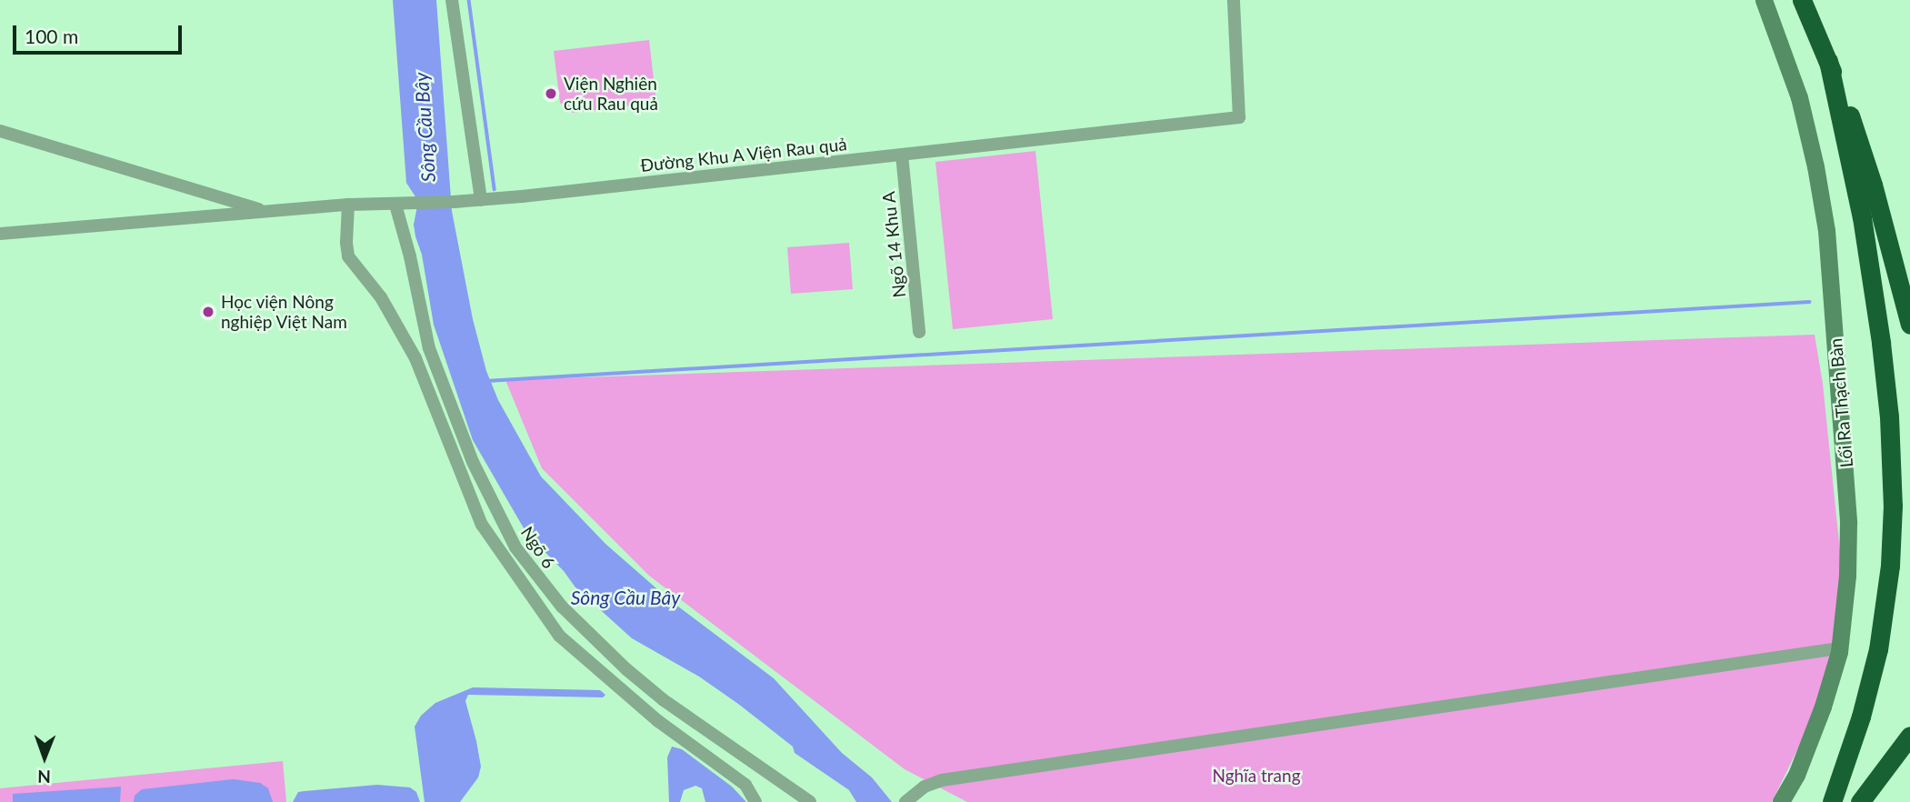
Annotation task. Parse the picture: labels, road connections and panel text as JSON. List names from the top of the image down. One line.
{"streets":{"main road":["Lối Ra Thạch Bàn"],"street":["Đường Khu A Viện Rau quả","Ngõ 14 Khu A","Ngõ 6"]},"crossings":[["Đường Khu A Viện Rau quả","Ngõ 14 Khu A"],["Đường Khu A Viện Rau quả","Ngõ 6"]],"water":["Sông Cầu Bây"],"parks":["Nghĩa trang"],"places":["Viện Nghiên cứu Rau quả","Học viện Nông nghiệp Việt Nam"],"scale_bar":"100 m","north":"bottom"}
